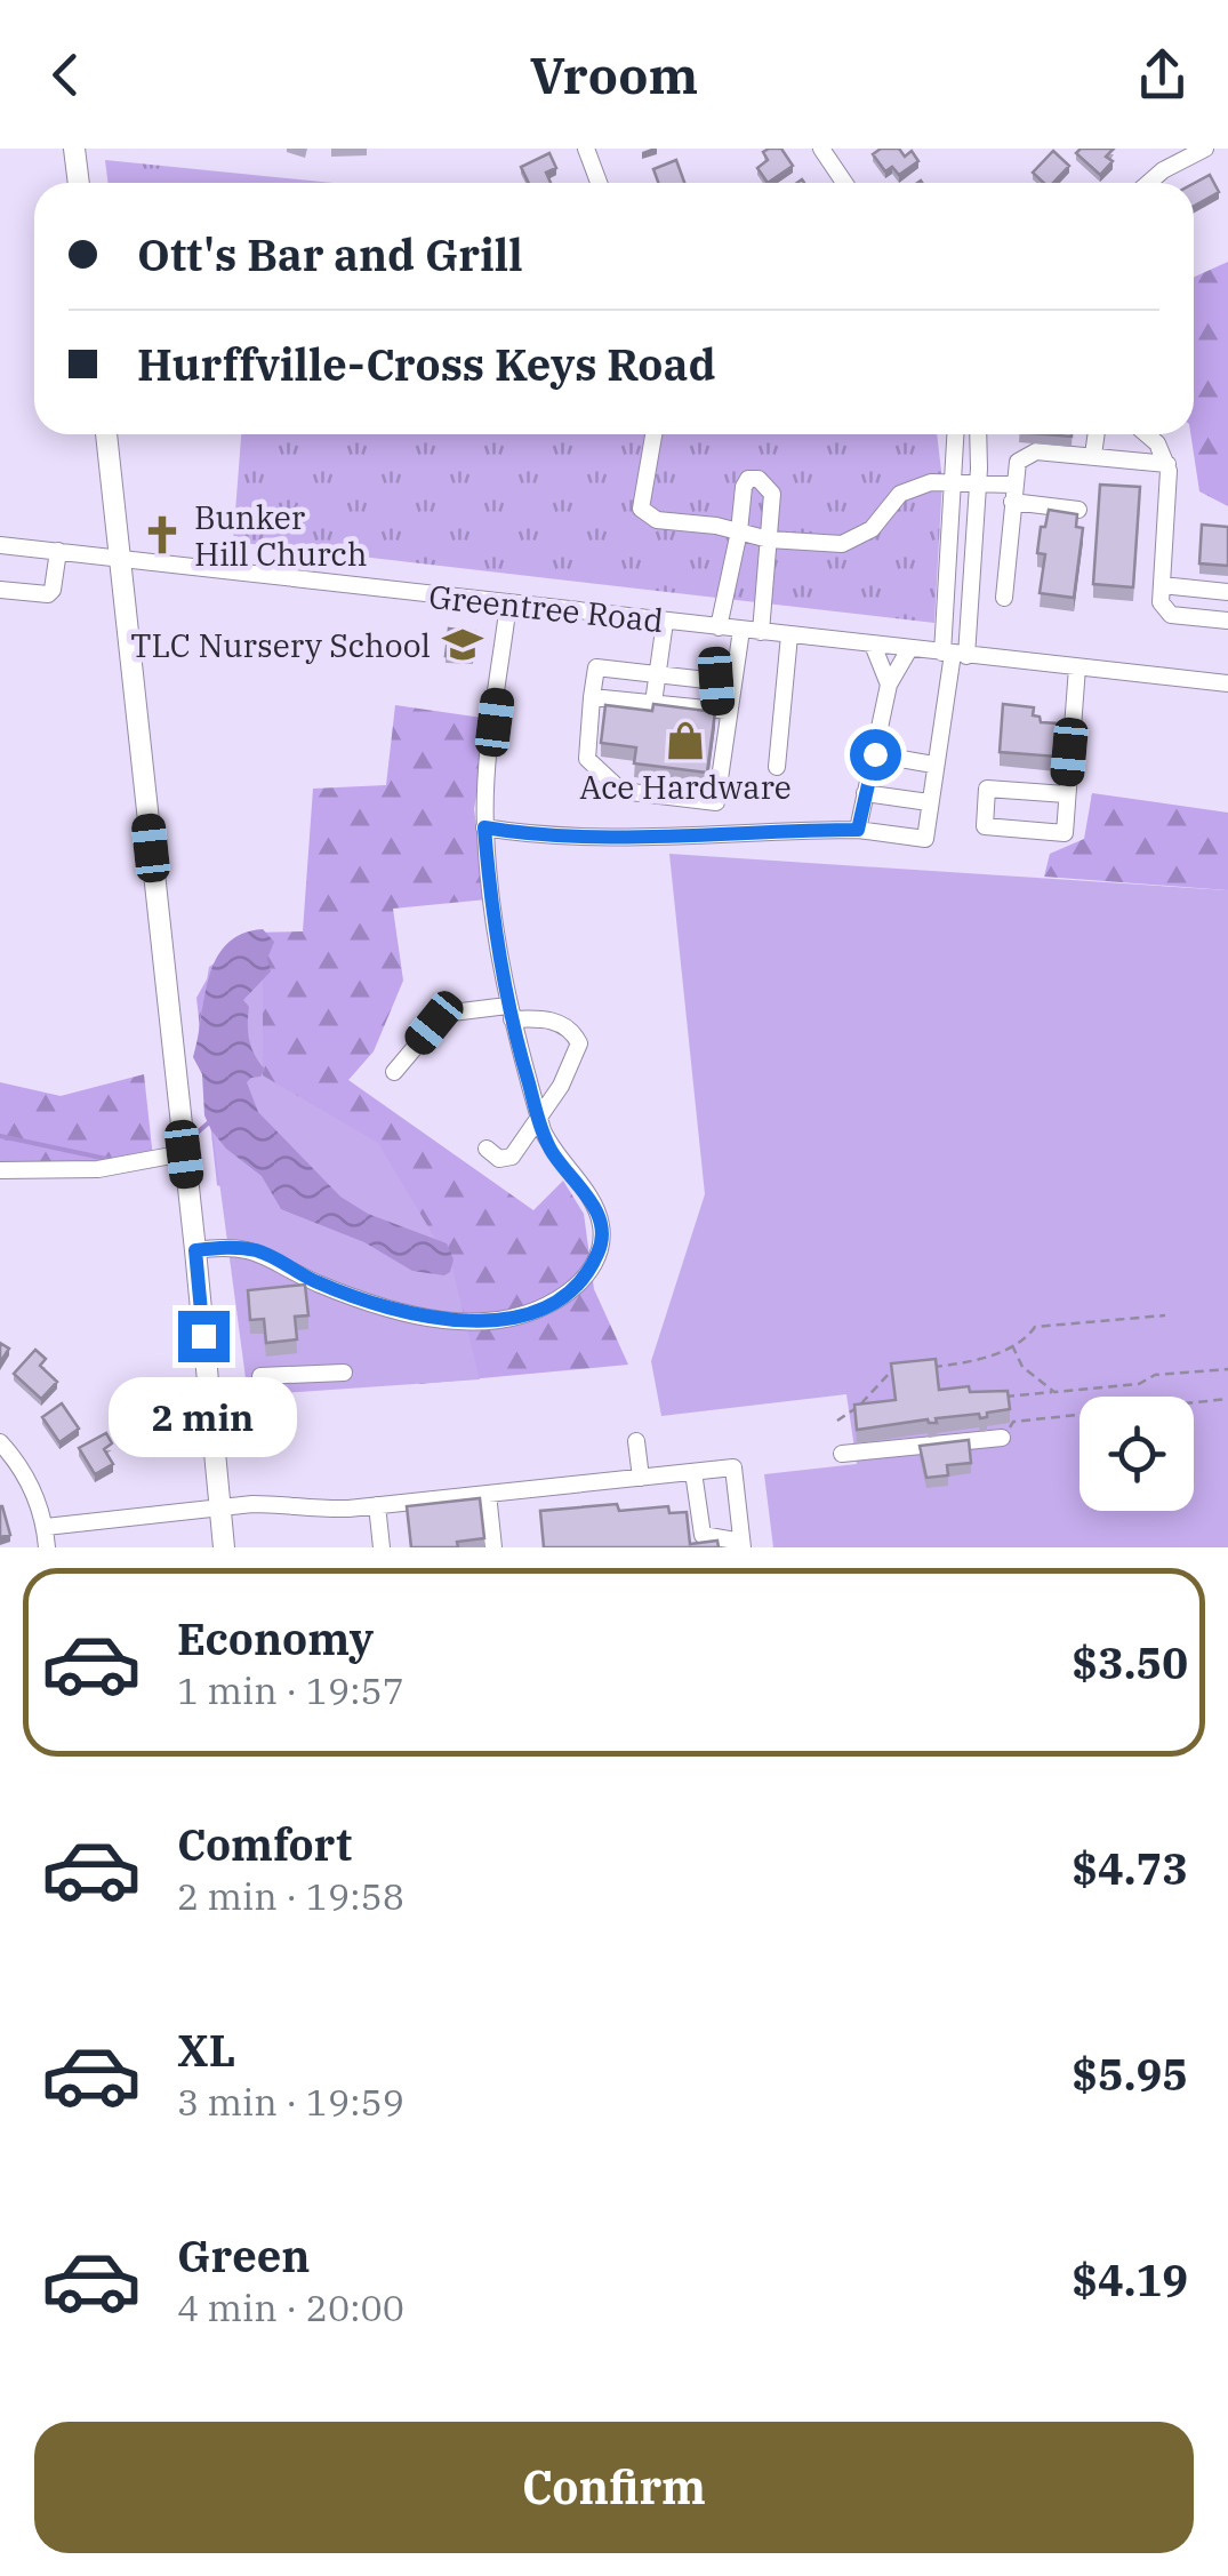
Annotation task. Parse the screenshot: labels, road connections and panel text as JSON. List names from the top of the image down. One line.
{"streets":{"street":["Greentree Road"]},"places":{"church":["Bunker Hill Church"],"school or university":["TLC Nursery School"],"shop":["Ace Hardware"]},"page":{"header":"Vroom","banner":["Ott's Bar and Grill","Hurffville-Cross Keys Road"],"bubble":"2 min","list":[{"name":"Economy","note":"1 min · 19:57","value":"$3.50"},{"name":"Comfort","note":"2 min · 19:58","value":"$4.73"},{"name":"XL","note":"3 min · 19:59","value":"$5.95"},{"name":"Green","note":"4 min · 20:00","value":"$4.19"}],"buttons":"Confirm"}}
